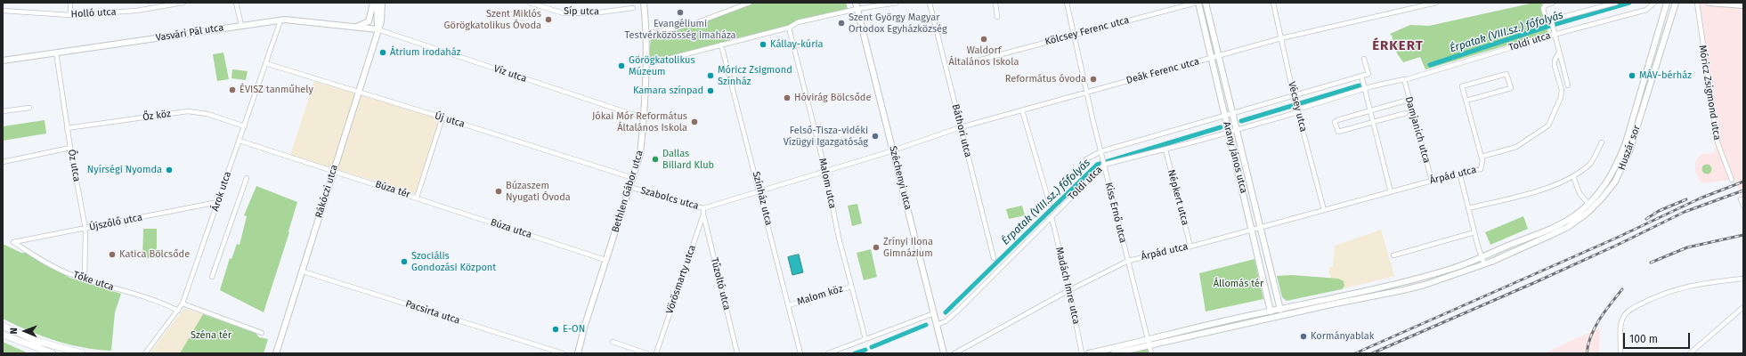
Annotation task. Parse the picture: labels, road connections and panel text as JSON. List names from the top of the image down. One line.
{"streets":{"street":["Síp utca","Holló utca","Kölcsey Ferenc utca","Vasvári Pál utca","Toldi utca","Deák Ferenc utca","Víz utca","Móricz Zsigmond utca","Vécsey utca","Őz köz","Új utca","Damjanich utca","Báthori utca","Huszár sor","Arany János utca","Őz utca","Árpád utca","Széchenyi utca","Malom utca","Búza tér","Árok utca","Rákóczi utca","Bethlen Gábor utca","Népkert utca","Szabolcs utca","Színház utca","Kiss Ernő utca","Újszőlő utca","Búza utca","Vörösmarty utca","Tőke utca","Tűzoltó utca","Madách Imre utca","Malom köz","Pacsirta utca"]},"crossings":[["Kölcsey Ferenc utca","Arany János utca"],["Kölcsey Ferenc utca","Kiss Ernő utca"],["Vasvári Pál utca","Víz utca"],["Vasvári Pál utca","Őz utca"],["Vasvári Pál utca","Árok utca"],["Vasvári Pál utca","Rákóczi utca"],["Toldi utca","Vécsey utca"],["Toldi utca","Damjanich utca"],["Toldi utca","Arany János utca"],["Toldi utca","Széchenyi utca"],["Toldi utca","Népkert utca"],["Toldi utca","Kiss Ernő utca"],["Toldi utca","Madách Imre utca"],["Deák Ferenc utca","Vécsey utca"],["Deák Ferenc utca","Báthori utca"],["Deák Ferenc utca","Arany János utca"],["Deák Ferenc utca","Széchenyi utca"],["Deák Ferenc utca","Szabolcs utca"],["Deák Ferenc utca","Kiss Ernő utca"],["Víz utca","Rákóczi utca"],["Víz utca","Bethlen Gábor utca"],["Vécsey utca","Árpád utca"],["Őz köz","Őz utca"],["Őz köz","Árok utca"],["Új utca","Búza tér"],["Új utca","Árok utca"],["Új utca","Rákóczi utca"],["Új utca","Bethlen Gábor utca"],["Damjanich utca","Árpád utca"],["Arany János utca","Árpád utca"],["Őz utca","Újszőlő utca"],["Őz utca","Tőke utca"],["Árpád utca","Népkert utca"],["Árpád utca","Kiss Ernő utca"],["Árpád utca","Madách Imre utca"],["Széchenyi utca","Szabolcs utca"],["Malom utca","Szabolcs utca"],["Malom utca","Malom köz"],["Búza tér","Árok utca"],["Búza tér","Rákóczi utca"],["Búza tér","Búza utca"],["Árok utca","Újszőlő utca"],["Árok utca","Tőke utca"],["Rákóczi utca","Pacsirta utca"],["Bethlen Gábor utca","Szabolcs utca"],["Bethlen Gábor utca","Búza utca"],["Szabolcs utca","Színház utca"],["Szabolcs utca","Vörösmarty utca"],["Színház utca","Malom köz"],["Újszőlő utca","Tőke utca"],["Vörösmarty utca","Tűzoltó utca"]],"districts":["ÉRKERT"],"water":["Érpatak (VIII.sz.) főfolyás"],"parks":["Állomás tér","Széna tér"],"places":["Evangéliumi Testvérközösség imaháza","Szent Miklós Görögkatolikus Óvoda","Szent György Magyar Ortodox Egyházközség","Waldorf Általános Iskola","Kállay-kúria","Átrium irodaház","Görögkatolikus Múzeum","Móricz Zsigmond Színház","MÁV-bérház","Református óvoda","ÉVISZ tanműhely","Kamara színpad","Hóvirág Bölcsőde","Jókai Mór Református Általános Iskola","Felső-Tisza-vidéki Vízügyi Igazgatóság","Dallas Biliard Klub","Nyírségi Nyomda","Búzaszem Nyugati Óvoda","Zrínyi Ilona Gimnázium","Katica Bölcsőde","Szociális Gondozási Központ","E-ON","Kormányablak"],"scale_bar":"100 m","north":"left"}
